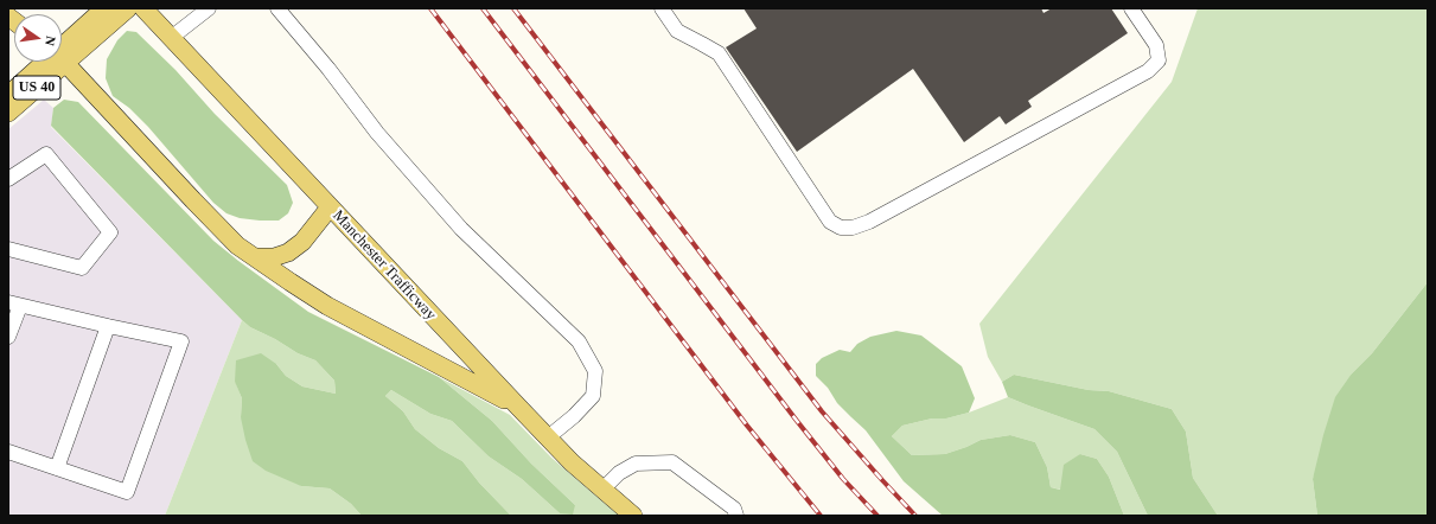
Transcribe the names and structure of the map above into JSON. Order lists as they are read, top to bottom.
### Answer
{
  "streets": {
    "main road": ["US 40", "Manchester Trafficway"]
  },
  "north": "right"
}
